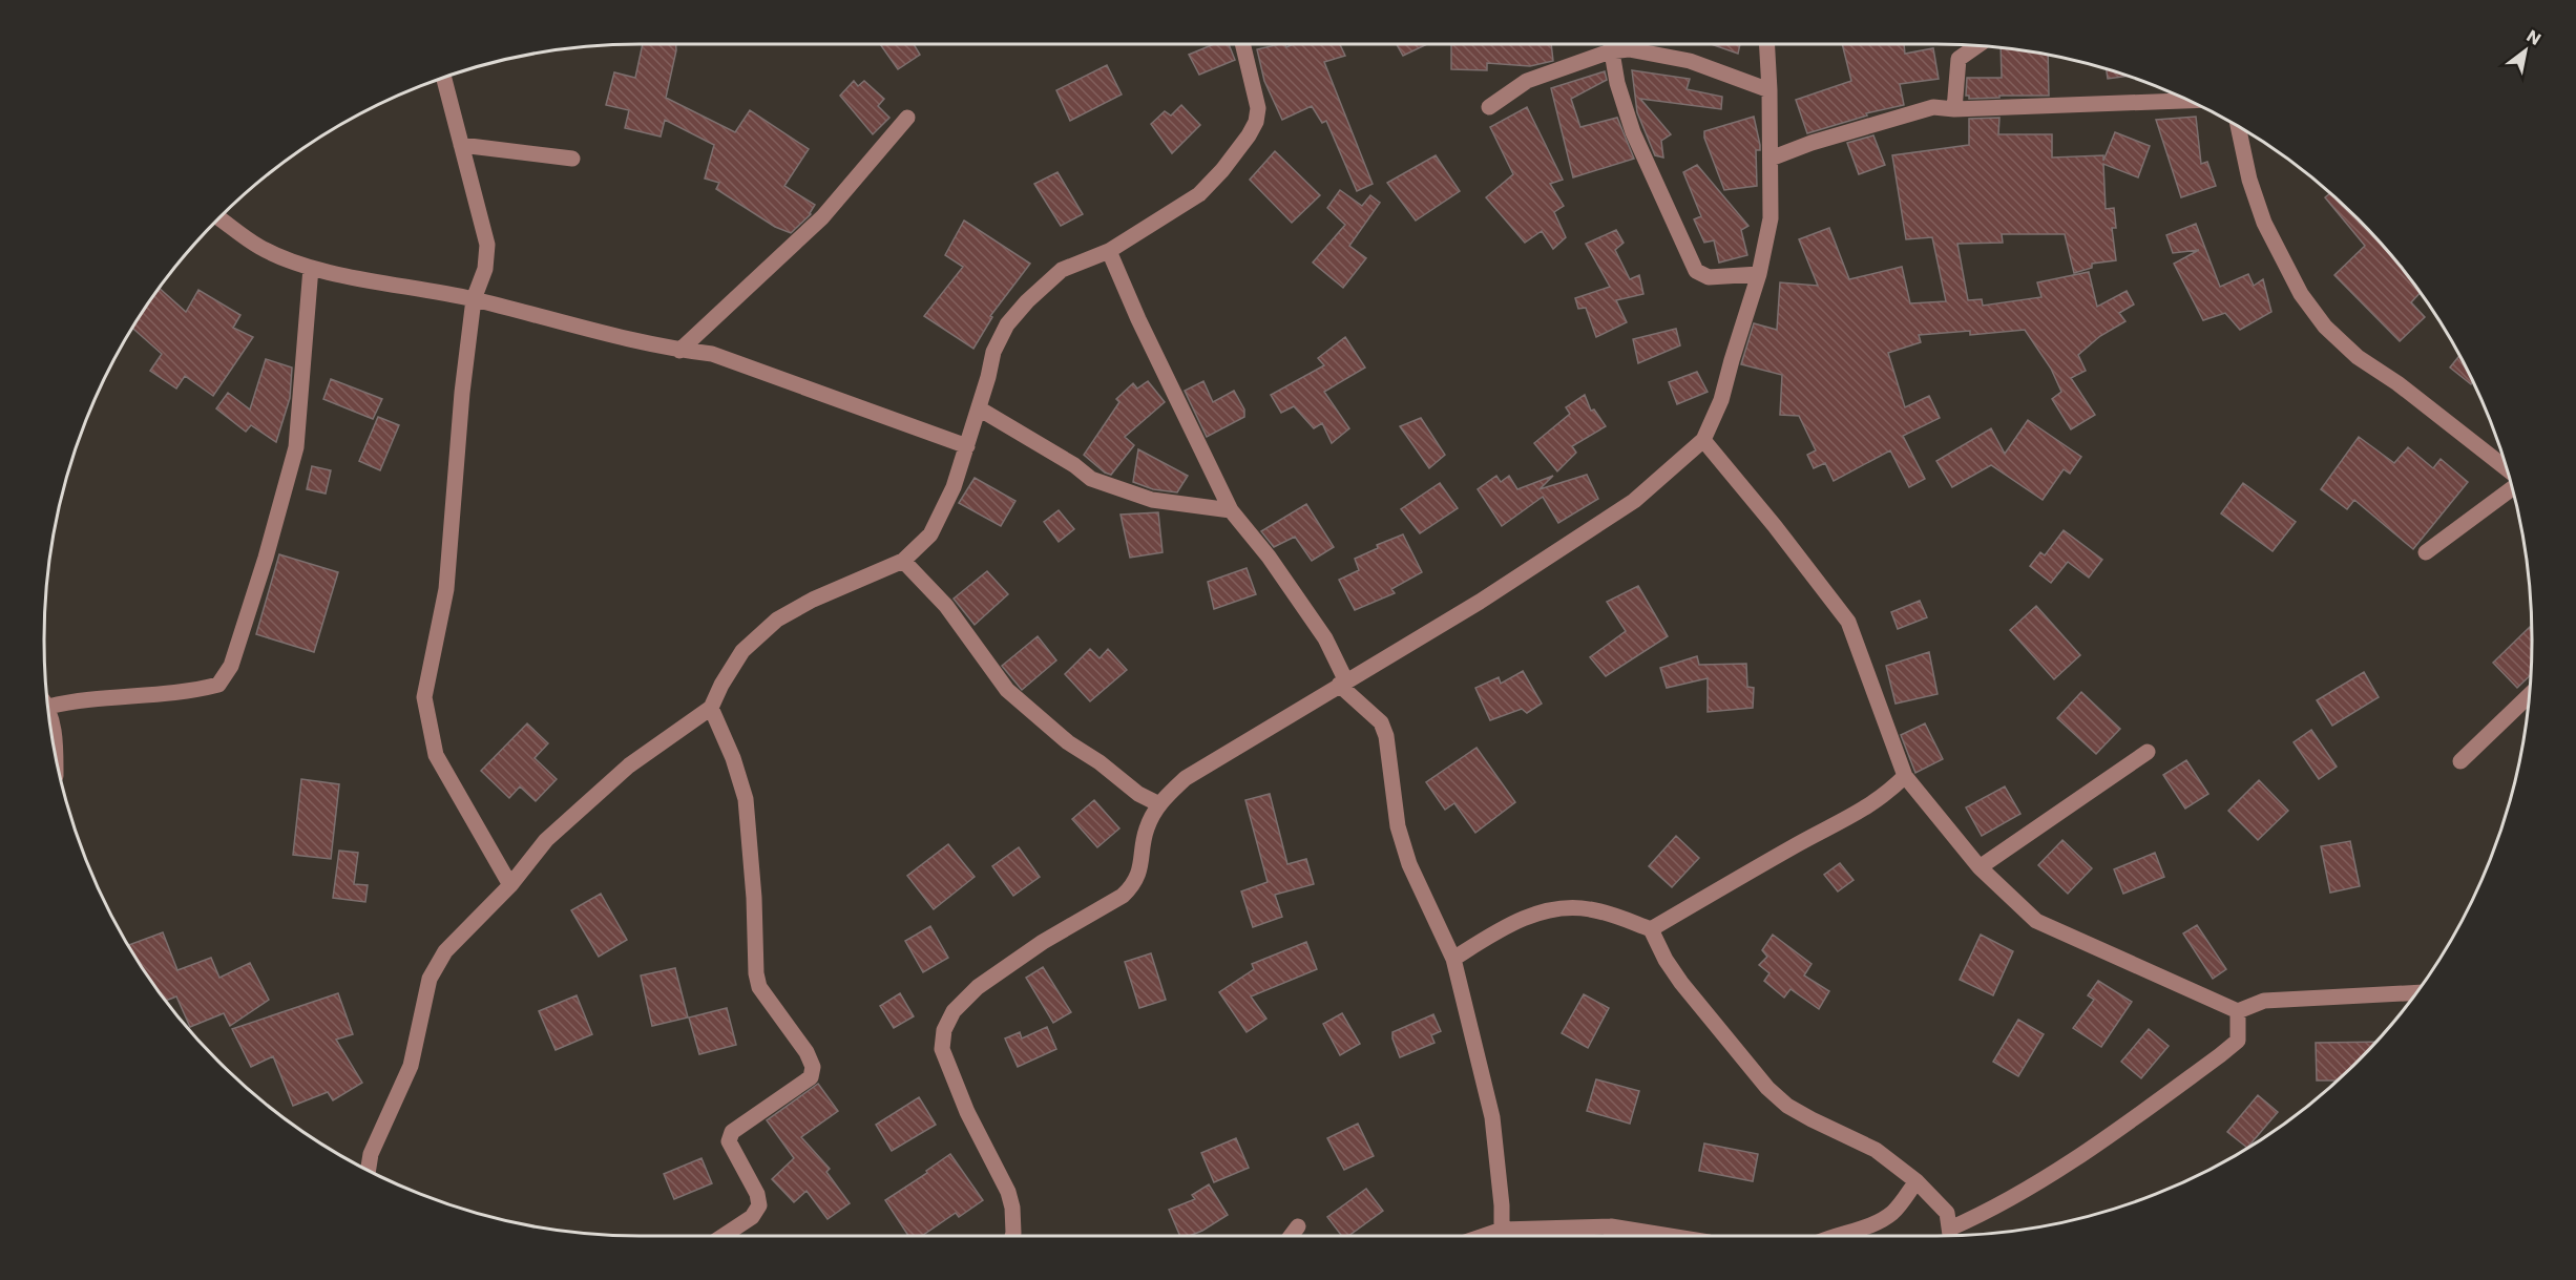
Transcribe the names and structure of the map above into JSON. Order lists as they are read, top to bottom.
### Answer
{
  "north": "top right"
}
